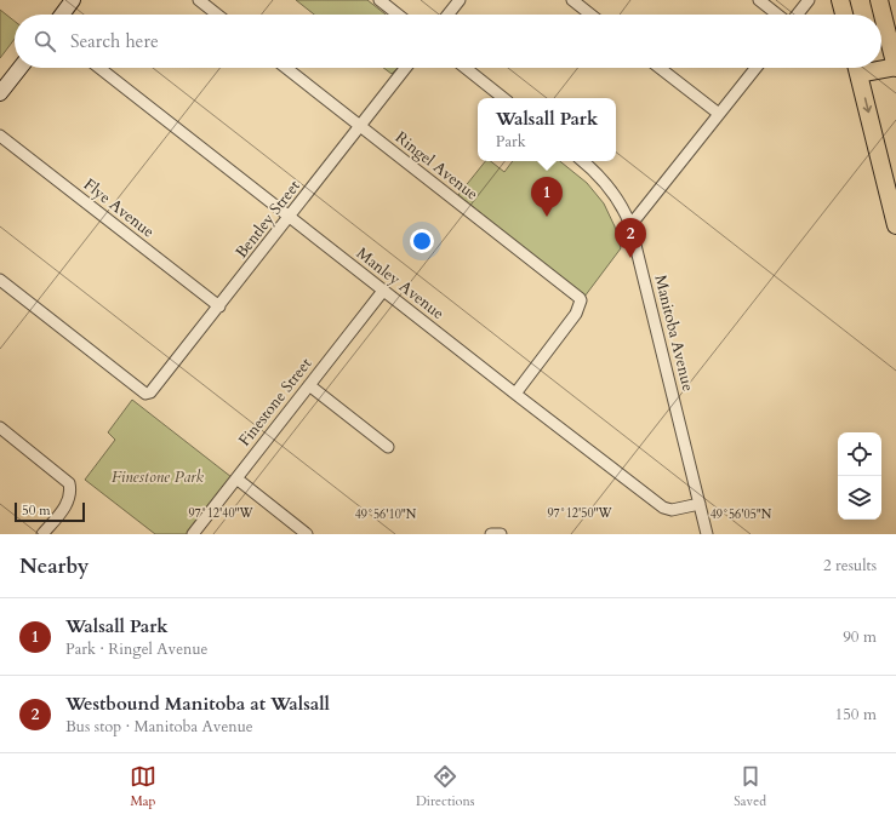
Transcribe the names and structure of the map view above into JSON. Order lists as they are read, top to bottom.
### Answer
{
  "streets": {
    "street": [
      "Ringel Avenue",
      "Flye Avenue",
      "Bentley Street",
      "Manley Avenue",
      "Manitoba Avenue",
      "Finestone Street"
    ]
  },
  "crossings": [
    ["Ringel Avenue", "Bentley Street"],
    ["Ringel Avenue", "Manley Avenue"],
    ["Flye Avenue", "Bentley Street"],
    ["Bentley Street", "Manley Avenue"],
    ["Manley Avenue", "Manitoba Avenue"],
    ["Manley Avenue", "Finestone Street"]
  ],
  "parks": ["Finestone Park"],
  "scale_bar": "50 m",
  "page": {
    "search": "Search here",
    "popup": ["Walsall Park", "Park"],
    "pins": ["1", "2"],
    "scale": "50 m",
    "heading": ["Nearby", "2 results"],
    "list": [
      {
        "mark": "1",
        "name": "Walsall Park",
        "note": "Park · Ringel Avenue",
        "value": "90 m"
      },
      {
        "mark": "2",
        "name": "Westbound Manitoba at Walsall",
        "note": "Bus stop · Manitoba Avenue",
        "value": "150 m"
      }
    ],
    "nav": ["Map", "Directions", "Saved"]
  },
  "coordinates": [
    "97°12'40\"W",
    "97°12'50\"W",
    "49°56'10\"N",
    "49°56'05\"N"
  ]
}
